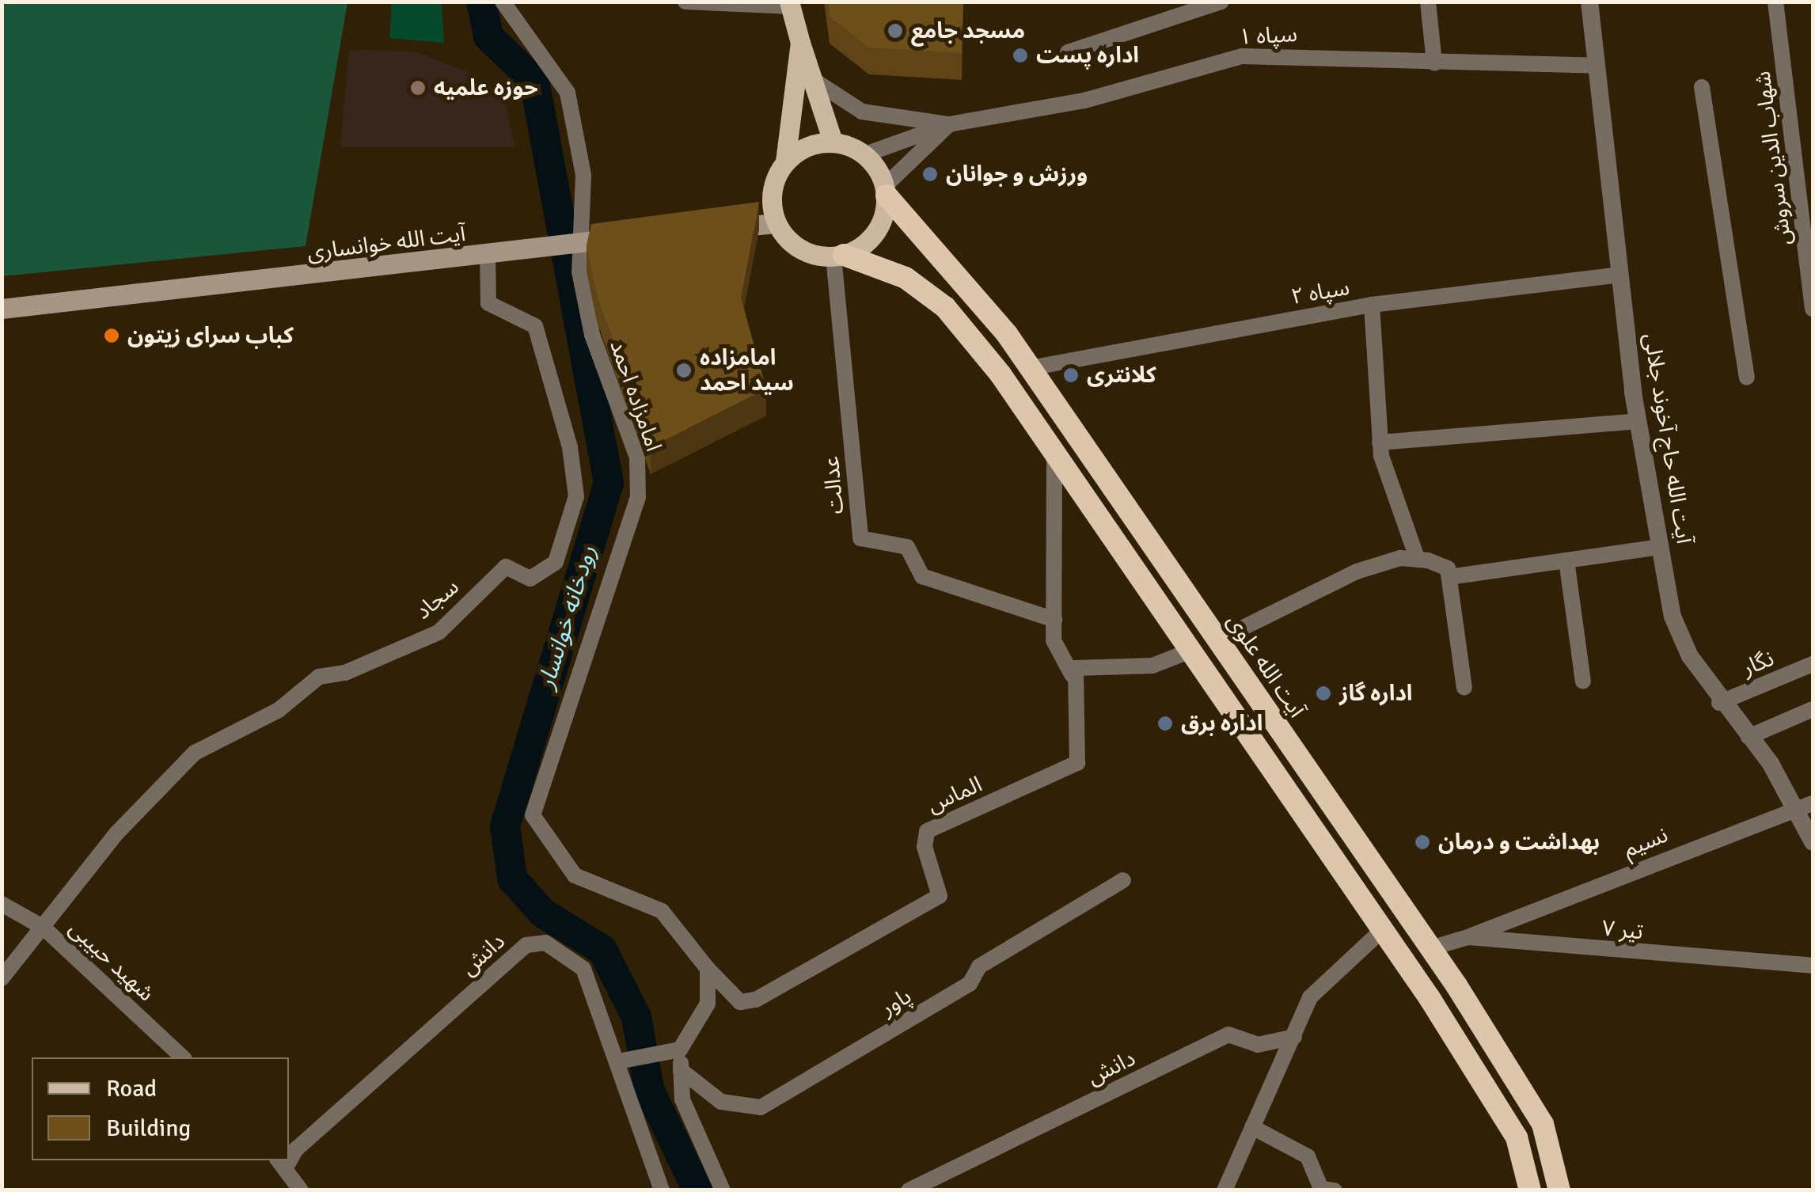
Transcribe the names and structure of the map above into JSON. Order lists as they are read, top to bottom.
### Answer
{
  "streets": {
    "highway": ["آیت الله علوی"],
    "main road": ["آیت الله خوانساری"],
    "street": [
      "سپاه ۱",
      "شهاب الدین سروش",
      "سپاه ۲",
      "امامزاده احمد",
      "آیت الله حاج آخوند جلالی",
      "عدالت",
      "سجاد",
      "نگار",
      "الماس",
      "نسیم",
      "۷ تیر",
      "دانش",
      "شهید حبیبی",
      "پاور"
    ]
  },
  "crossings": [
    ["سپاه ۱", "آیت الله حاج آخوند جلالی"],
    ["آیت الله خوانساری", "امامزاده احمد"],
    ["آیت الله خوانساری", "سجاد"],
    ["سپاه ۲", "آیت الله حاج آخوند جلالی"],
    ["سپاه ۲", "آیت الله علوی"],
    ["امامزاده احمد", "الماس"],
    ["آیت الله حاج آخوند جلالی", "نگار"],
    ["آیت الله حاج آخوند جلالی", "نسیم"],
    ["عدالت", "آیت الله علوی"],
    ["سجاد", "شهید حبیبی"],
    ["آیت الله علوی", "۷ تیر"],
    ["نسیم", "۷ تیر"]
  ],
  "water": ["رودخانه خوانسار"],
  "places": [
    "مسجد جامع",
    "اداره پست",
    "حوزه علمیه",
    "ورزش و جوانان",
    "کباب سرای زیتون",
    "امامزاده سید احمد",
    "کلانتری",
    "اداره گاز",
    "اداره برق",
    "بهداشت و درمان"
  ],
  "legend": ["Road", "Building"]
}
